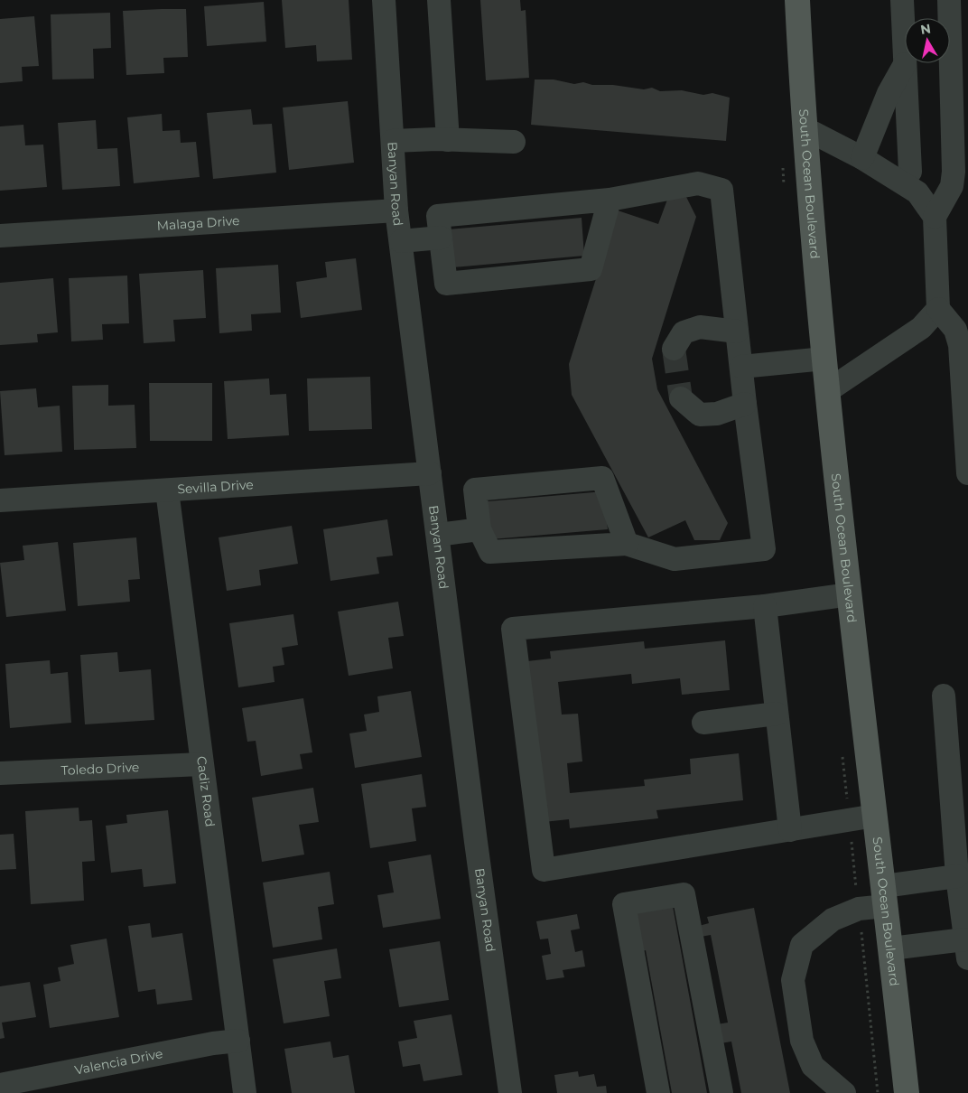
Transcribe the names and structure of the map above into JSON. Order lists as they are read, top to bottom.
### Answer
{
  "streets": {
    "main road": ["South Ocean Boulevard"],
    "street": [
      "Banyan Road",
      "Malaga Drive",
      "Sevilla Drive",
      "Toledo Drive",
      "Cadiz Road",
      "Valencia Drive"
    ]
  },
  "crossings": [
    ["Banyan Road", "Malaga Drive"],
    ["Banyan Road", "Sevilla Drive"],
    ["Sevilla Drive", "Cadiz Road"],
    ["Toledo Drive", "Cadiz Road"],
    ["Cadiz Road", "Valencia Drive"]
  ],
  "north": "top"
}
